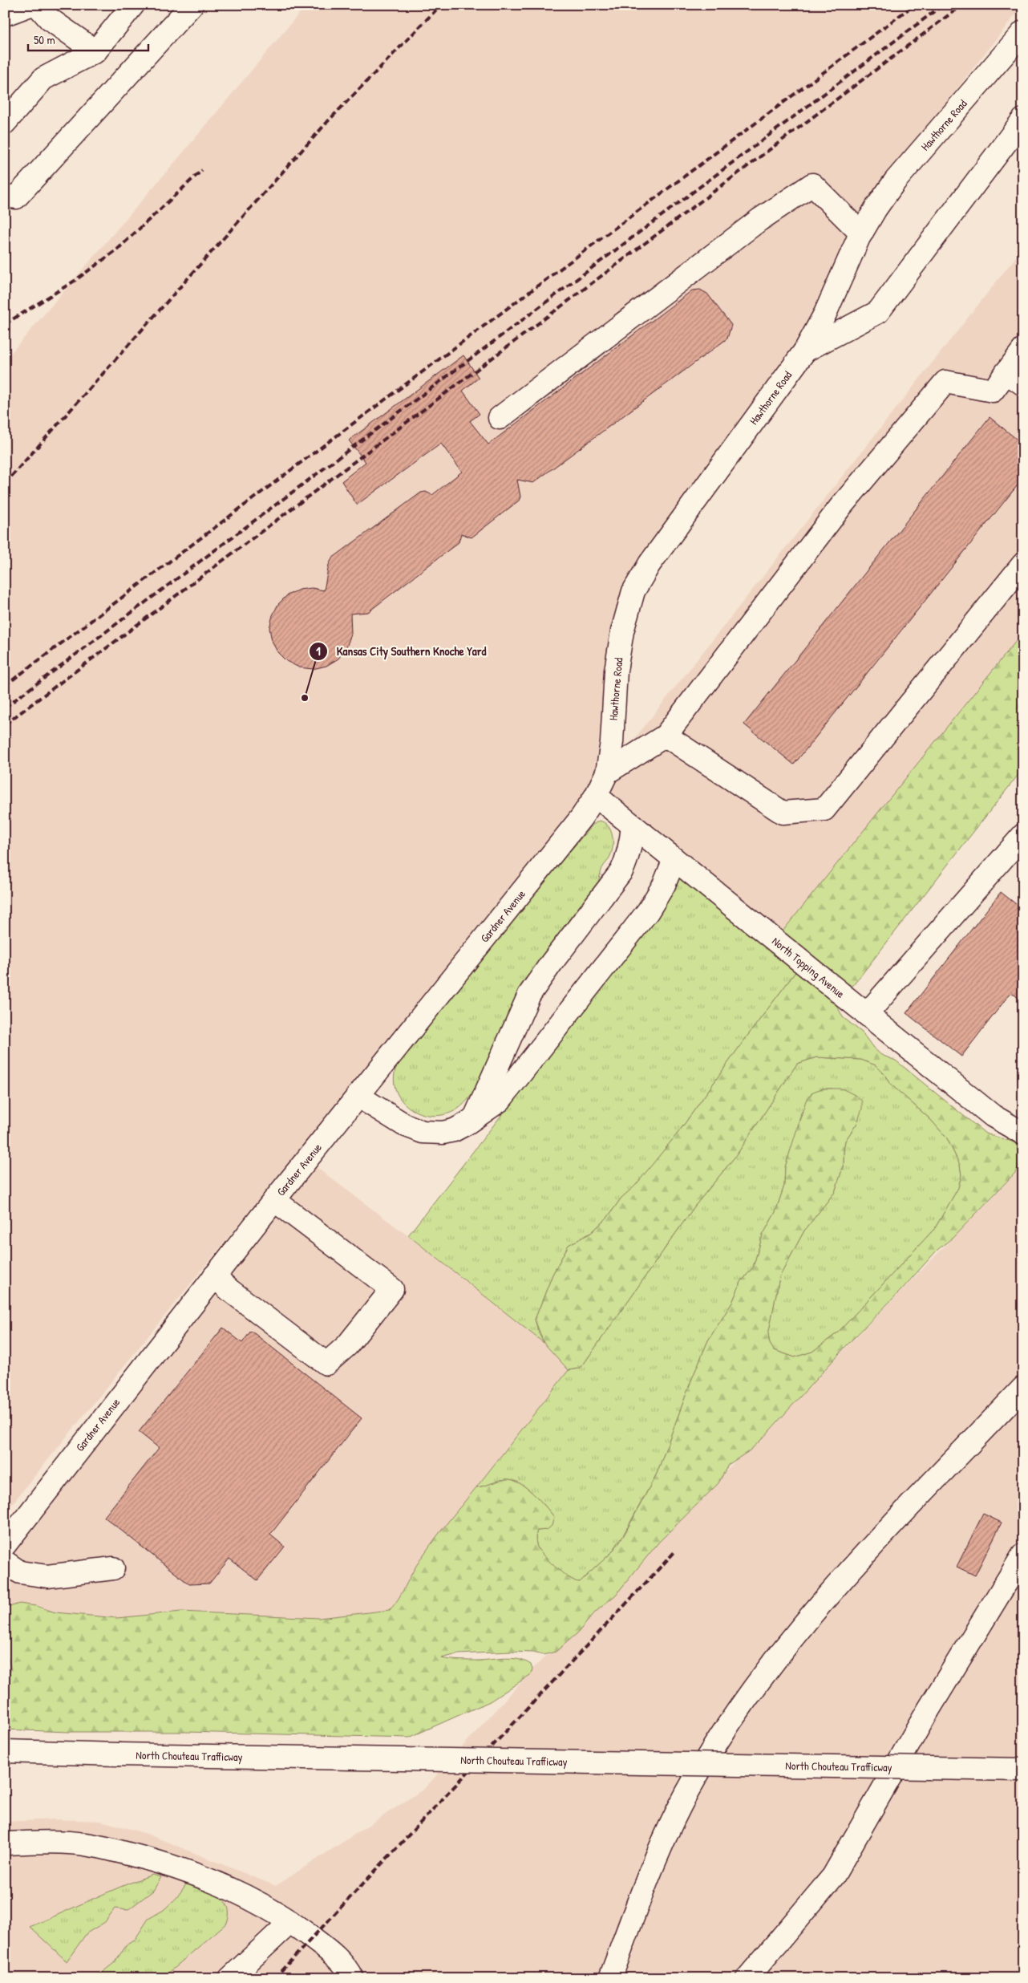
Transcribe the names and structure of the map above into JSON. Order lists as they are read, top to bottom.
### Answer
{
  "streets": {
    "street": [
      "Hawthorne Road",
      "Gardner Avenue",
      "North Topping Avenue",
      "North Chouteau Trafficway"
    ]
  },
  "crossings": [
    ["Hawthorne Road", "Gardner Avenue"],
    ["Hawthorne Road", "North Topping Avenue"],
    ["Gardner Avenue", "North Topping Avenue"]
  ],
  "places": ["Kansas City Southern Knoche Yard"],
  "scale_bar": "50 m"
}
